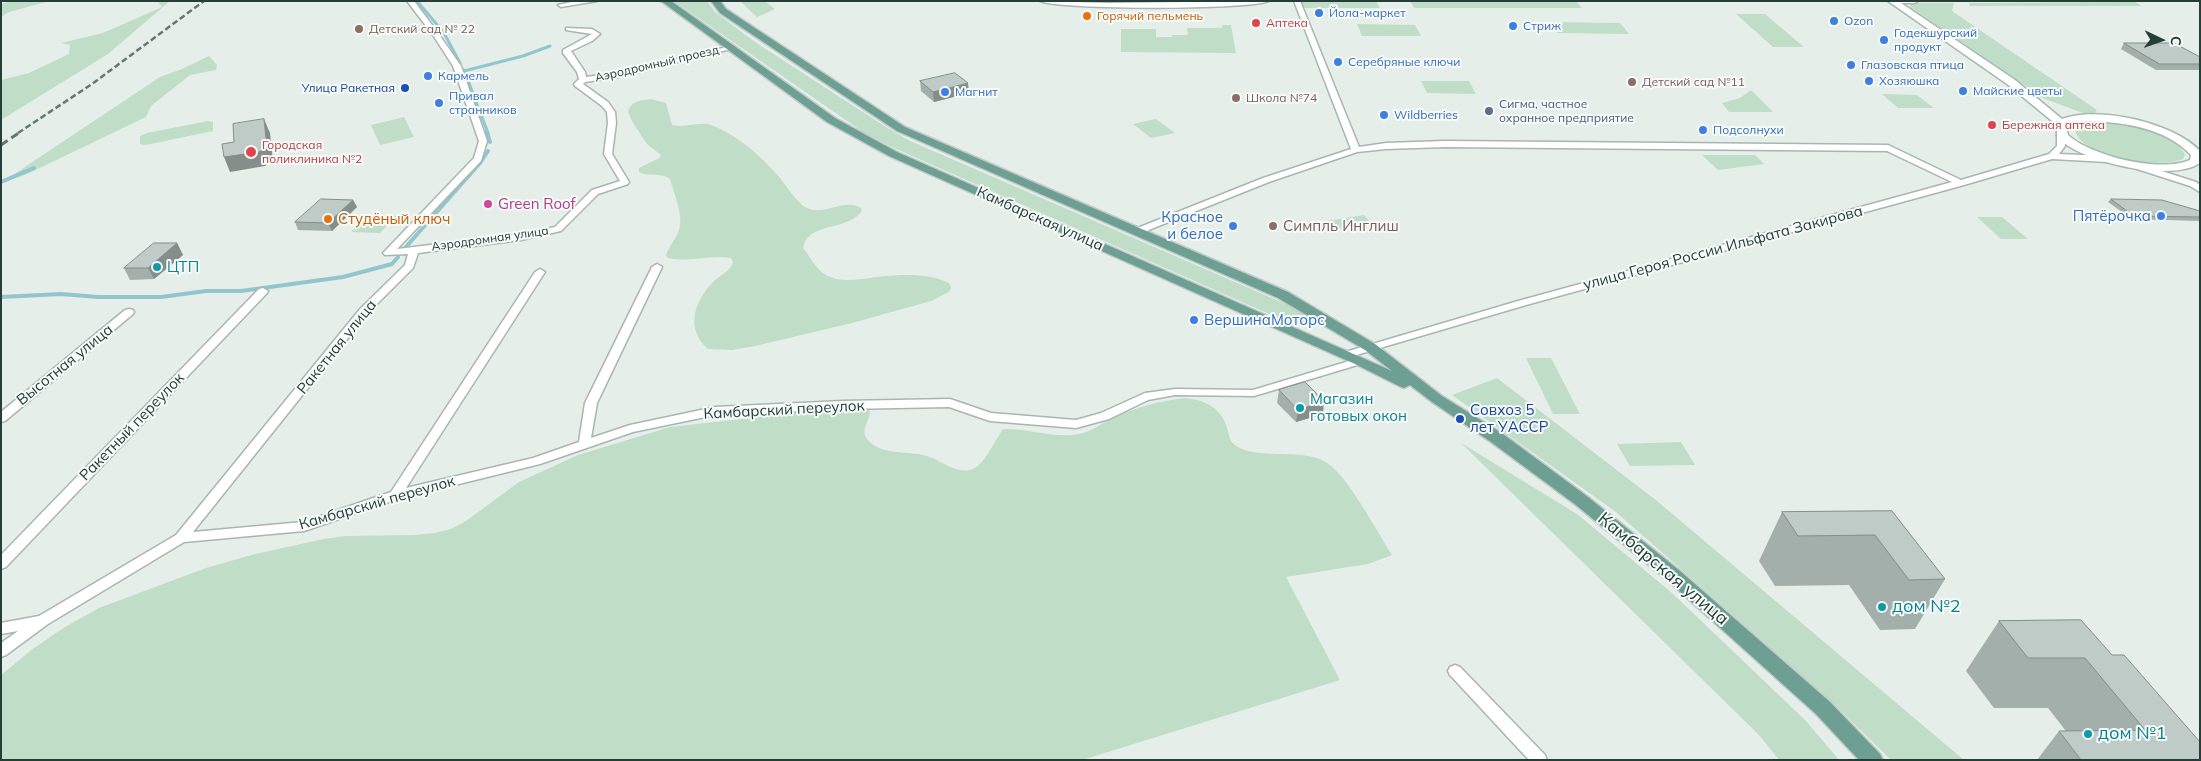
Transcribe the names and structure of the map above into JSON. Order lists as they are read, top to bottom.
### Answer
{
  "streets": {
    "main road": ["Камбарская улица"],
    "street": [
      "Аэродромный проезд",
      "Аэродромная улица",
      "улица Героя России Ильфата Закирова",
      "Ракетная улица",
      "Высотная улица",
      "Камбарский переулок",
      "Ракетный переулок"
    ]
  },
  "crossings": [
    ["Аэродромный проезд", "Камбарская улица"],
    ["Аэродромный проезд", "Аэродромная улица"],
    ["Камбарская улица", "улица Героя России Ильфата Закирова"],
    ["Камбарская улица", "Камбарский переулок"],
    ["Аэродромная улица", "Ракетная улица"],
    ["Ракетная улица", "Камбарский переулок"]
  ],
  "places": [
    "Йола-маркет",
    "Горячий пельмень",
    "Ozon",
    "Аптека",
    "Стриж",
    "Детский сад № 22",
    "Годекшурский продукт",
    "Серебряные ключи",
    "Глазовская птица",
    "Кармель",
    "Хозяюшка",
    "Детский сад №11",
    "Улица Ракетная",
    "Майские цветы",
    "Магнит",
    "Школа №74",
    "Привал странников",
    "Сигма, частное охранное предприятие",
    "Wildberries",
    "Бережная аптека",
    "Подсолнухи",
    "Городская поликлиника №2",
    "Green Roof",
    "Пятёрочка",
    "Студёный ключ",
    "Красное и белое",
    "Симпль Инглиш",
    "ЦТП",
    "ВершинаМоторс",
    "Магазин готовых окон",
    "Совхоз 5 лет УАССР",
    "дом №2",
    "дом №1"
  ],
  "north": "right"
}
